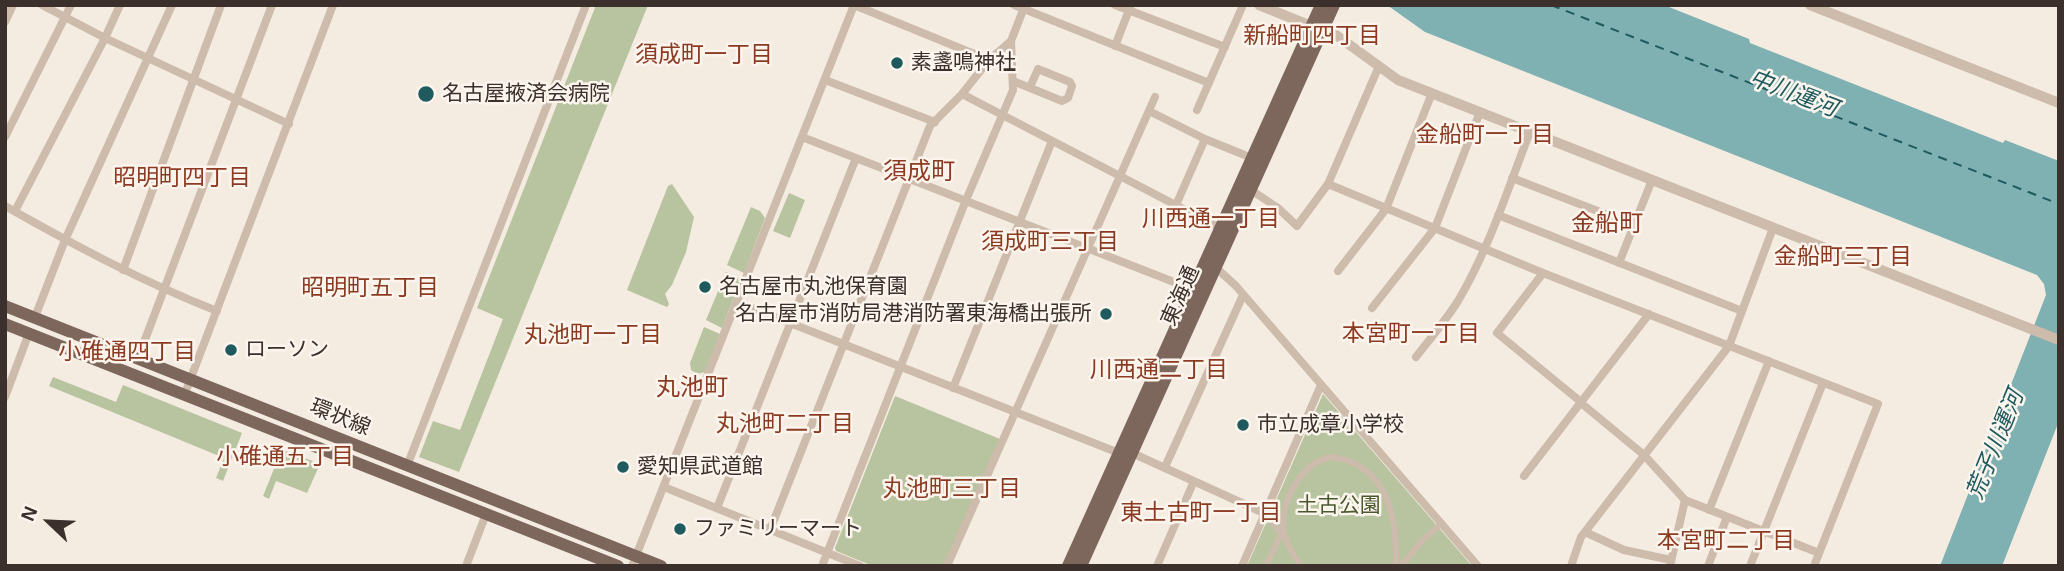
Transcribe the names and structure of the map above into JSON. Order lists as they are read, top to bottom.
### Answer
{
  "streets": {
    "main road": ["東海通", "環状線"]
  },
  "districts": [
    "新船町四丁目",
    "須成町一丁目",
    "金船町一丁目",
    "須成町",
    "昭明町四丁目",
    "川西通一丁目",
    "金船町",
    "須成町三丁目",
    "金船町三丁目",
    "昭明町五丁目",
    "本宮町一丁目",
    "丸池町一丁目",
    "小碓通四丁目",
    "川西通二丁目",
    "丸池町",
    "丸池町二丁目",
    "小碓通五丁目",
    "丸池町三丁目",
    "東土古町一丁目",
    "本宮町二丁目"
  ],
  "water": ["中川運河", "荒子川運河"],
  "parks": ["土古公園"],
  "places": [
    "素盞鳴神社",
    "名古屋掖済会病院",
    "名古屋市丸池保育園",
    "名古屋市消防局港消防署東海橋出張所",
    "ローソン",
    "市立成章小学校",
    "愛知県武道館",
    "ファミリーマート"
  ],
  "north": "top left"
}
